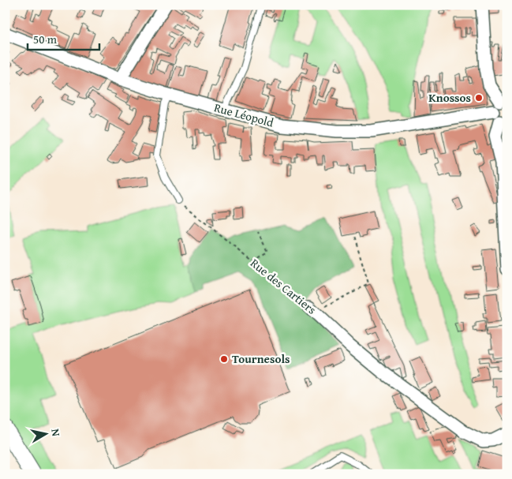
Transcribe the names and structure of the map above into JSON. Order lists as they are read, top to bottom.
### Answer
{
  "streets": {
    "street": ["Rue Léopold", "Rue des Cartiers"]
  },
  "places": ["Knossos", "Tournesols"],
  "scale_bar": "50 m",
  "north": "right"
}
